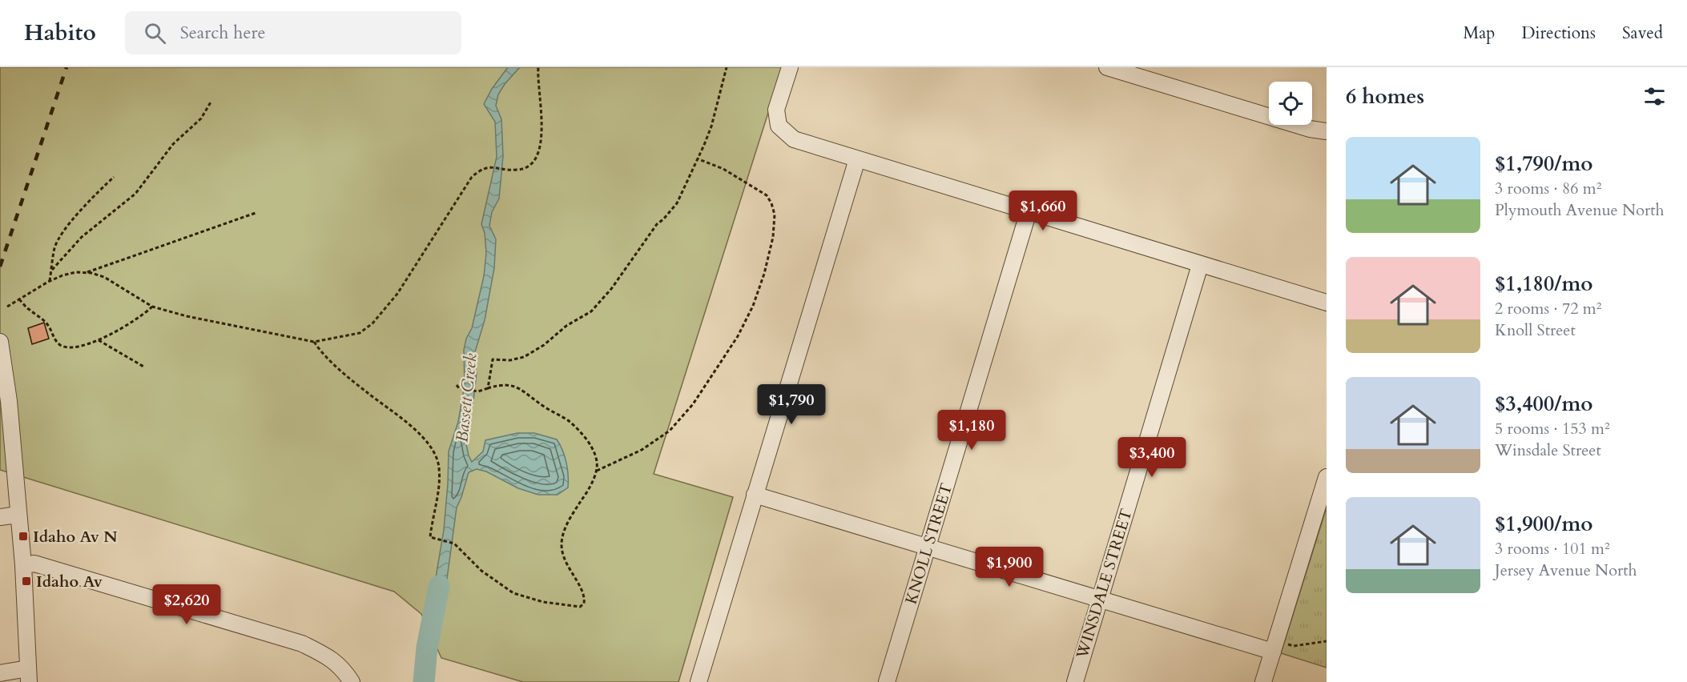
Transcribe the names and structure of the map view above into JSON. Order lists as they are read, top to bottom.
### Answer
{
  "streets": {
    "street": ["KNOLL STREET", "WINSDALE STREET"]
  },
  "water": ["Bassett Creek"],
  "places": {
    "transit": ["Idaho Av N", "Idaho Av"]
  },
  "page": {
    "header": "Habito",
    "search": "Search here",
    "nav": ["Map", "Directions", "Saved"],
    "heading": "6 homes",
    "list": [
      {
        "name": "$1,790/mo",
        "note": "3 rooms · 86 m² · Plymouth Avenue North"
      },
      {
        "name": "$1,180/mo",
        "note": "2 rooms · 72 m² · Knoll Street"
      },
      {
        "name": "$3,400/mo",
        "note": "5 rooms · 153 m² · Winsdale Street"
      },
      {
        "name": "$1,900/mo",
        "note": "3 rooms · 101 m² · Jersey Avenue North"
      }
    ],
    "price": [
      "$1,660",
      "$1,790",
      "$1,180",
      "$3,400",
      "$1,900",
      "$2,620"
    ]
  }
}
